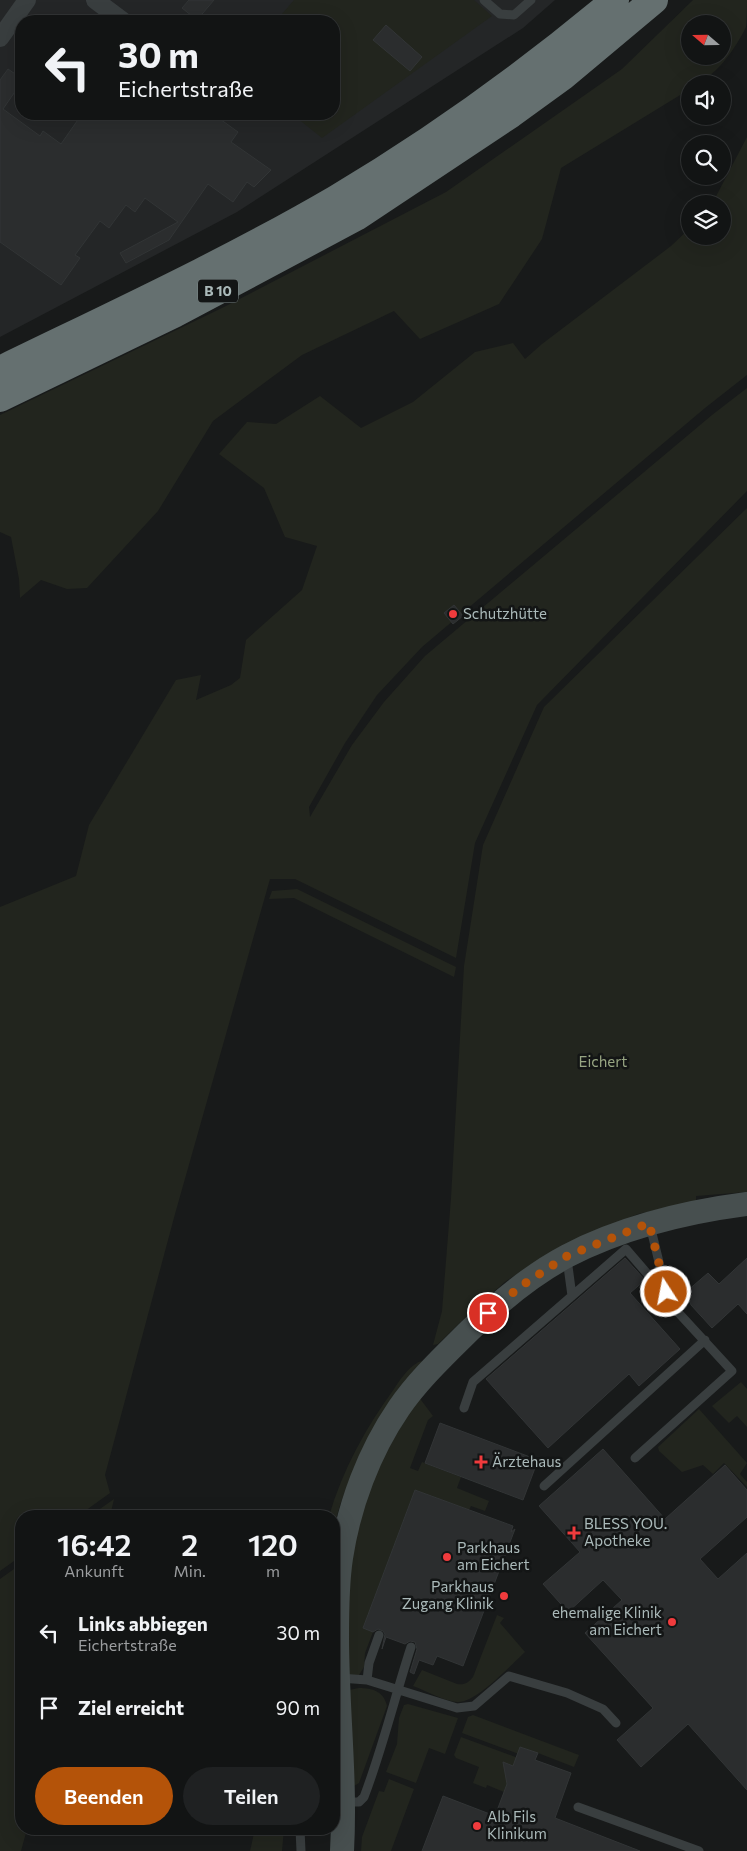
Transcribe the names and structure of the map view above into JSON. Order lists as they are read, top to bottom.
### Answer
{
  "streets": {
    "highway": ["B 10"]
  },
  "parks": ["Eichert"],
  "places": {
    "other": [
      "Schutzhütte",
      "Parkhaus am Eichert",
      "Parkhaus Zugang Klinik",
      "ehemalige Klinik am Eichert",
      "Alb Fils Klinikum"
    ],
    "health": ["Ärztehaus", "BLESS YOU. Apotheke"]
  },
  "north": "left",
  "page": {
    "turn": ["30 m", "Eichertstraße"],
    "eta": [
      "16:42",
      "Ankunft",
      "2",
      "Min.",
      "120",
      "m"
    ],
    "list": [
      {
        "name": "Links abbiegen",
        "note": "Eichertstraße",
        "value": "30 m"
      },
      {
        "name": "Ziel erreicht",
        "value": "90 m"
      }
    ],
    "buttons": ["Beenden", "Teilen"]
  }
}
